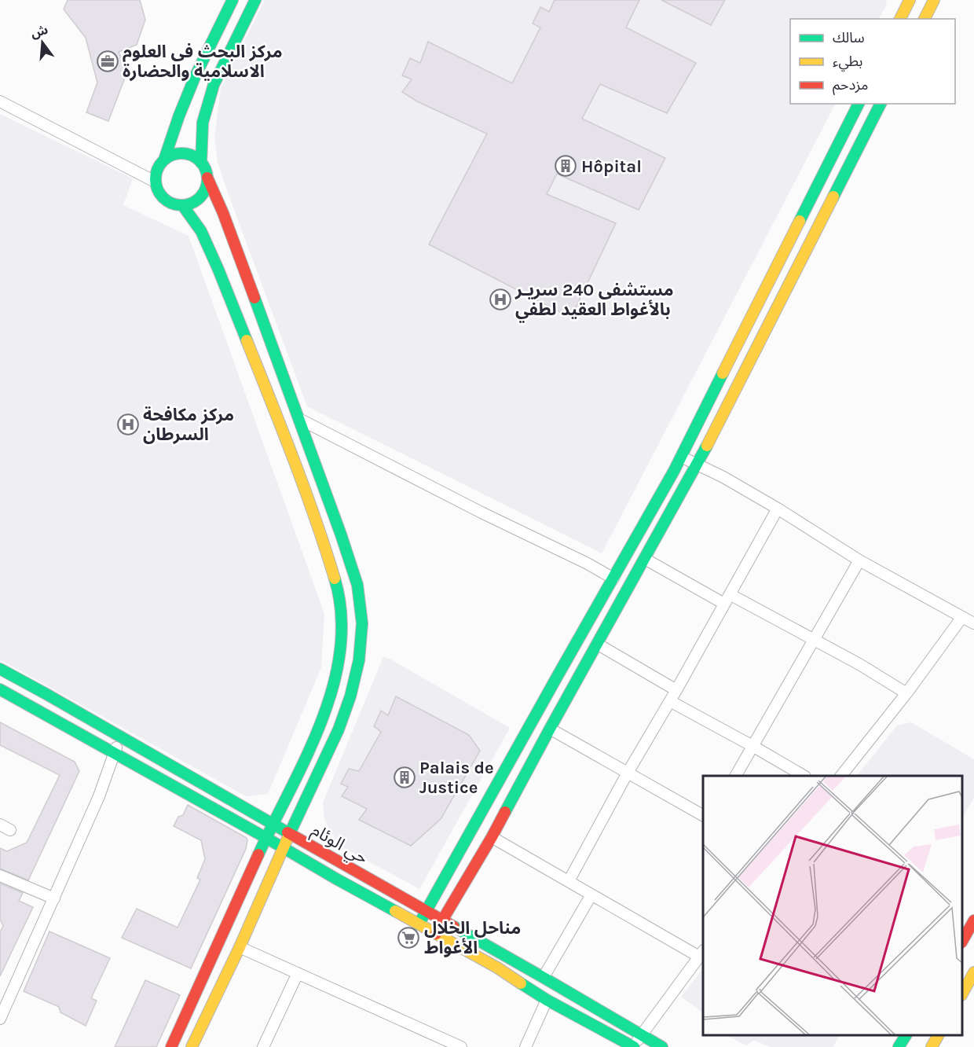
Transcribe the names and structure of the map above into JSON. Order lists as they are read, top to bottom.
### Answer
{
  "streets": {
    "street": ["حي الوئام"]
  },
  "places": {
    "office": ["مركز البحث في العلوم الاسلامية والحضارة"],
    "building": ["Hôpital", "Palais de Justice"],
    "hospital": ["مستشفى 240 سريـر بالأغواط العقيد لطفي", "مركز مكافحة السرطان"],
    "supermarket": ["مناحل الخلال الأغواط"]
  },
  "legend": ["سالك", "بطيء", "مزدحم"],
  "north": "top"
}
